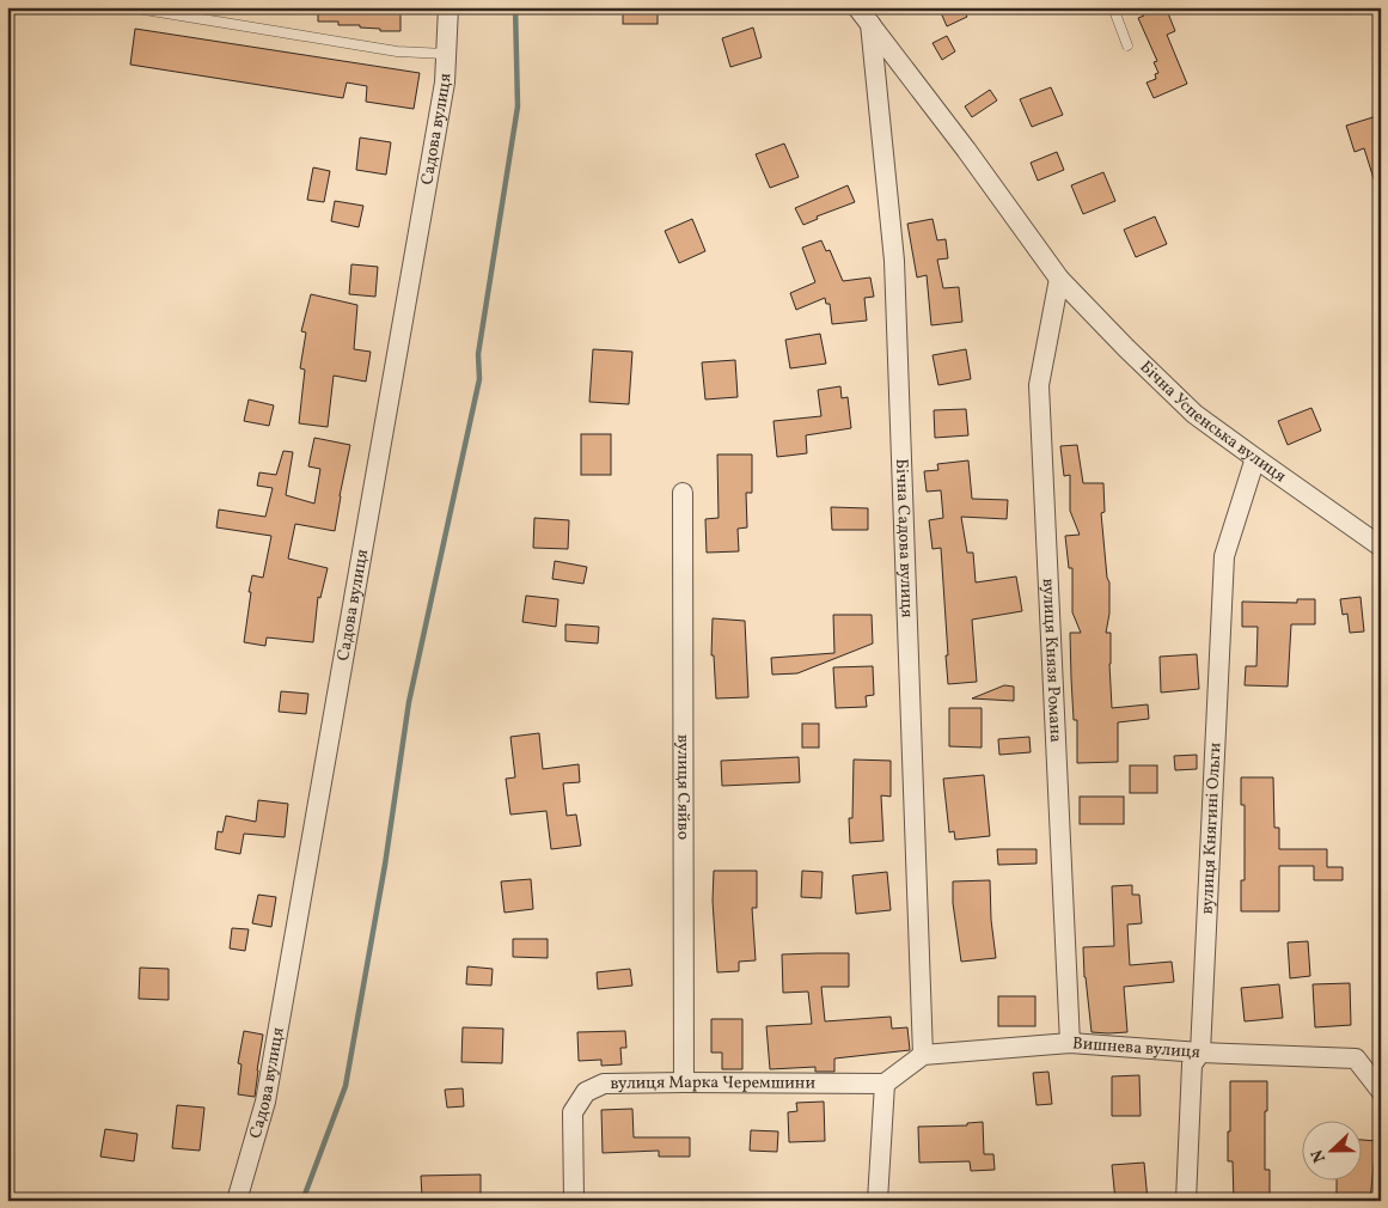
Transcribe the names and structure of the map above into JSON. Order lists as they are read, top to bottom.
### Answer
{
  "streets": {
    "street": [
      "Садова вулиця",
      "Бічна Успенська вулиця",
      "Бічна Садова вулиця",
      "вулиця Князя Романа",
      "вулиця Сяйво",
      "вулиця Княгині Ольги",
      "Вишнева вулиця",
      "вулиця Марка Черемшини"
    ]
  },
  "crossings": [
    ["Бічна Успенська вулиця", "Бічна Садова вулиця"],
    ["Бічна Успенська вулиця", "вулиця Князя Романа"],
    ["Бічна Успенська вулиця", "вулиця Княгині Ольги"],
    ["Бічна Садова вулиця", "вулиця Князя Романа"],
    ["Бічна Садова вулиця", "Вишнева вулиця"],
    ["вулиця Князя Романа", "Вишнева вулиця"],
    ["вулиця Сяйво", "вулиця Марка Черемшини"],
    ["вулиця Княгині Ольги", "Вишнева вулиця"]
  ],
  "north": "left"
}
